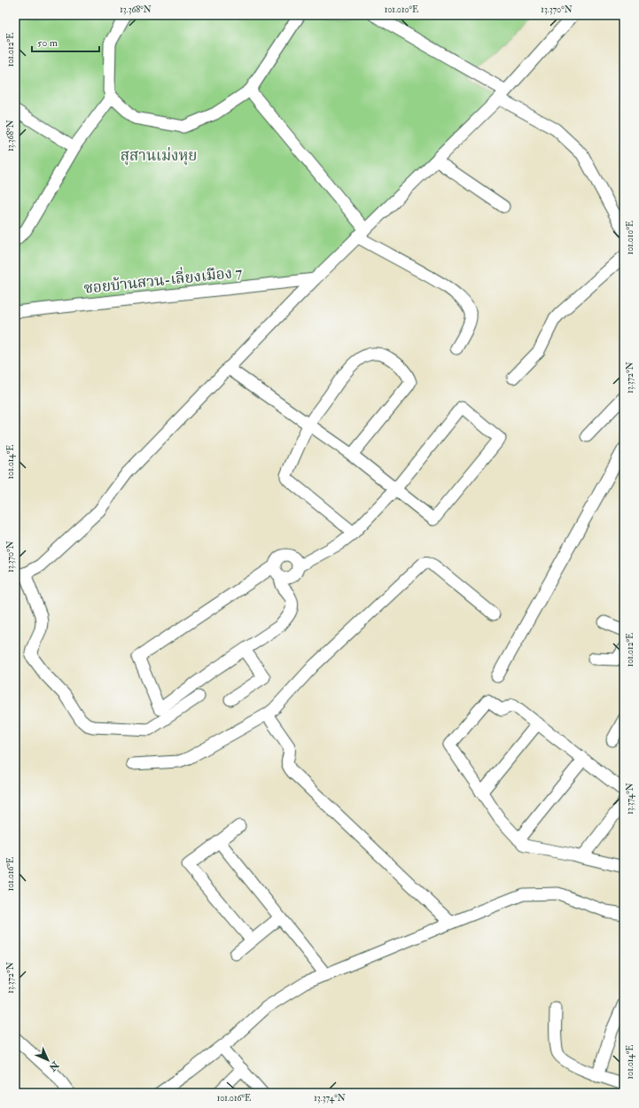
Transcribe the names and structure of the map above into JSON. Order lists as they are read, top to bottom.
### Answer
{
  "streets": {
    "street": ["ซอยบ้านสวน-เลี่ยงเมือง 7"]
  },
  "parks": ["สุสานเม่งหุย"],
  "scale_bar": "50 m",
  "north": "bottom right",
  "coordinates": [
    "13.368°N",
    "101.010°E",
    "13.370°N",
    "101.012°E",
    "13.372°N",
    "101.014°E",
    "13.374°N",
    "101.016°E"
  ]
}
